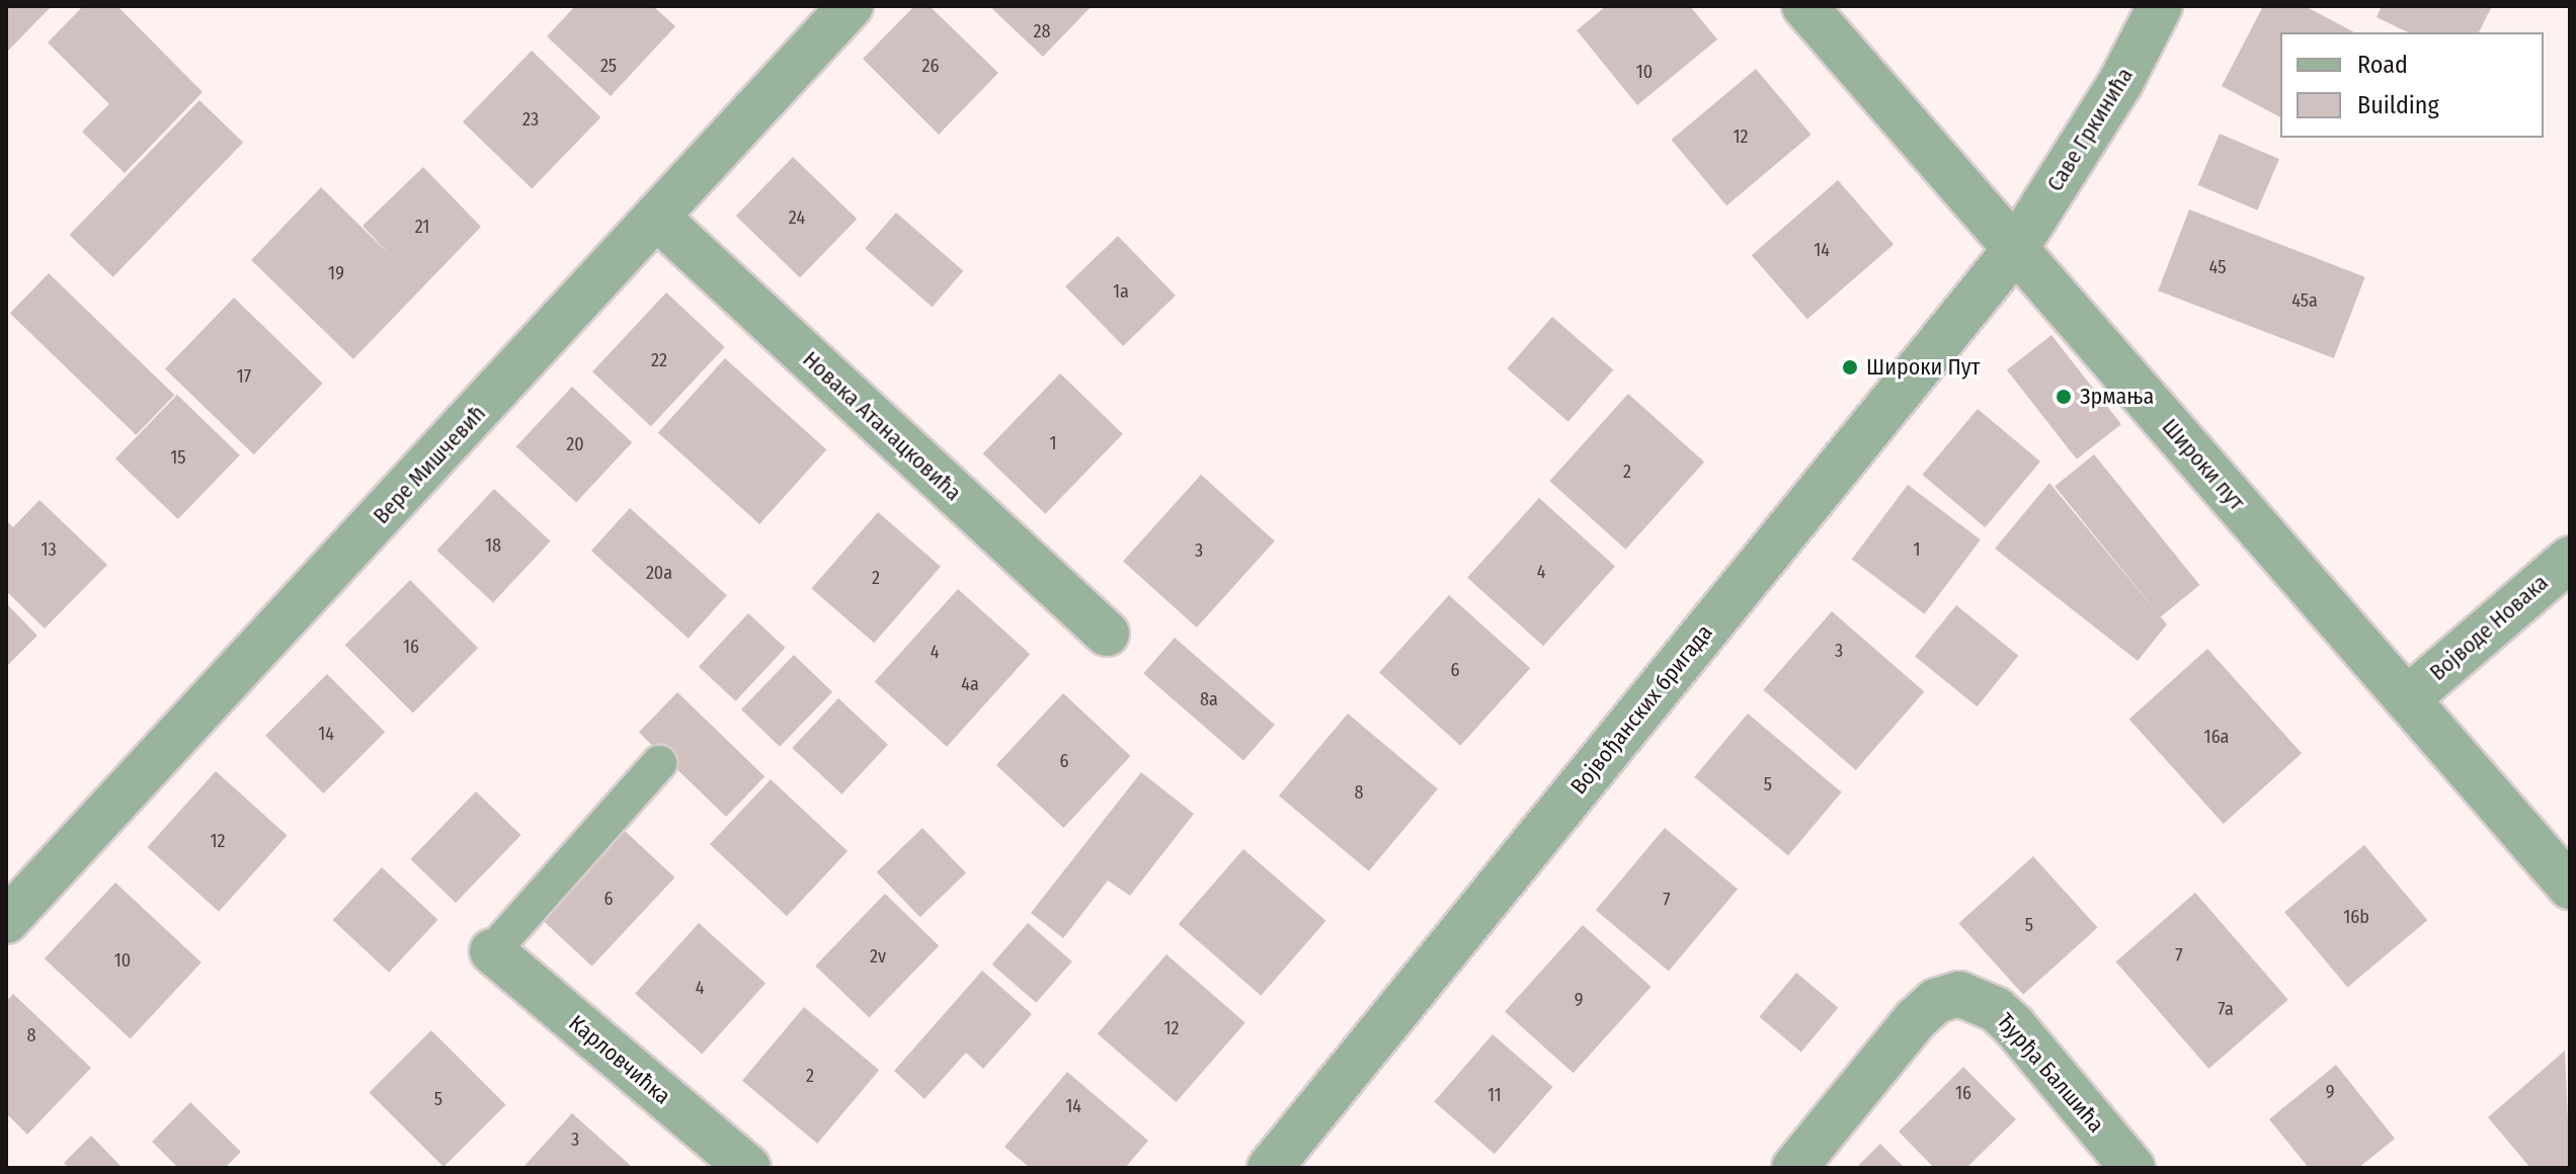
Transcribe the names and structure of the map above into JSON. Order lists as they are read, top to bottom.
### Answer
{
  "streets": {
    "street": [
      "Саве Гркинића",
      "Новака Атанацковића",
      "Вере Мишчевић",
      "Широки пут",
      "Војводе Новака",
      "Војвођанских бригада",
      "Карловчићка",
      "Ђурђа Балшића"
    ]
  },
  "crossings": [
    ["Саве Гркинића", "Широки пут"],
    ["Саве Гркинића", "Војвођанских бригада"],
    ["Новака Атанацковића", "Вере Мишчевић"],
    ["Широки пут", "Војводе Новака"],
    ["Широки пут", "Војвођанских бригада"]
  ],
  "places": ["Широки Пут", "Зрмања"],
  "house_numbers": [
    "28",
    "25",
    "26",
    "10",
    "23",
    "12",
    "24",
    "21",
    "14",
    "45",
    "19",
    "1a",
    "45a",
    "22",
    "17",
    "1",
    "20",
    "15",
    "2",
    "18",
    "13",
    "1",
    "3",
    "4",
    "20a",
    "2",
    "16",
    "3",
    "4",
    "6",
    "4a",
    "8a",
    "14",
    "16a",
    "6",
    "5",
    "8",
    "12",
    "6",
    "7",
    "16b",
    "5",
    "7",
    "2v",
    "10",
    "4",
    "9",
    "7a",
    "12",
    "8",
    "2",
    "9",
    "16",
    "11",
    "5",
    "14",
    "3"
  ],
  "legend": ["Road", "Building"]
}
